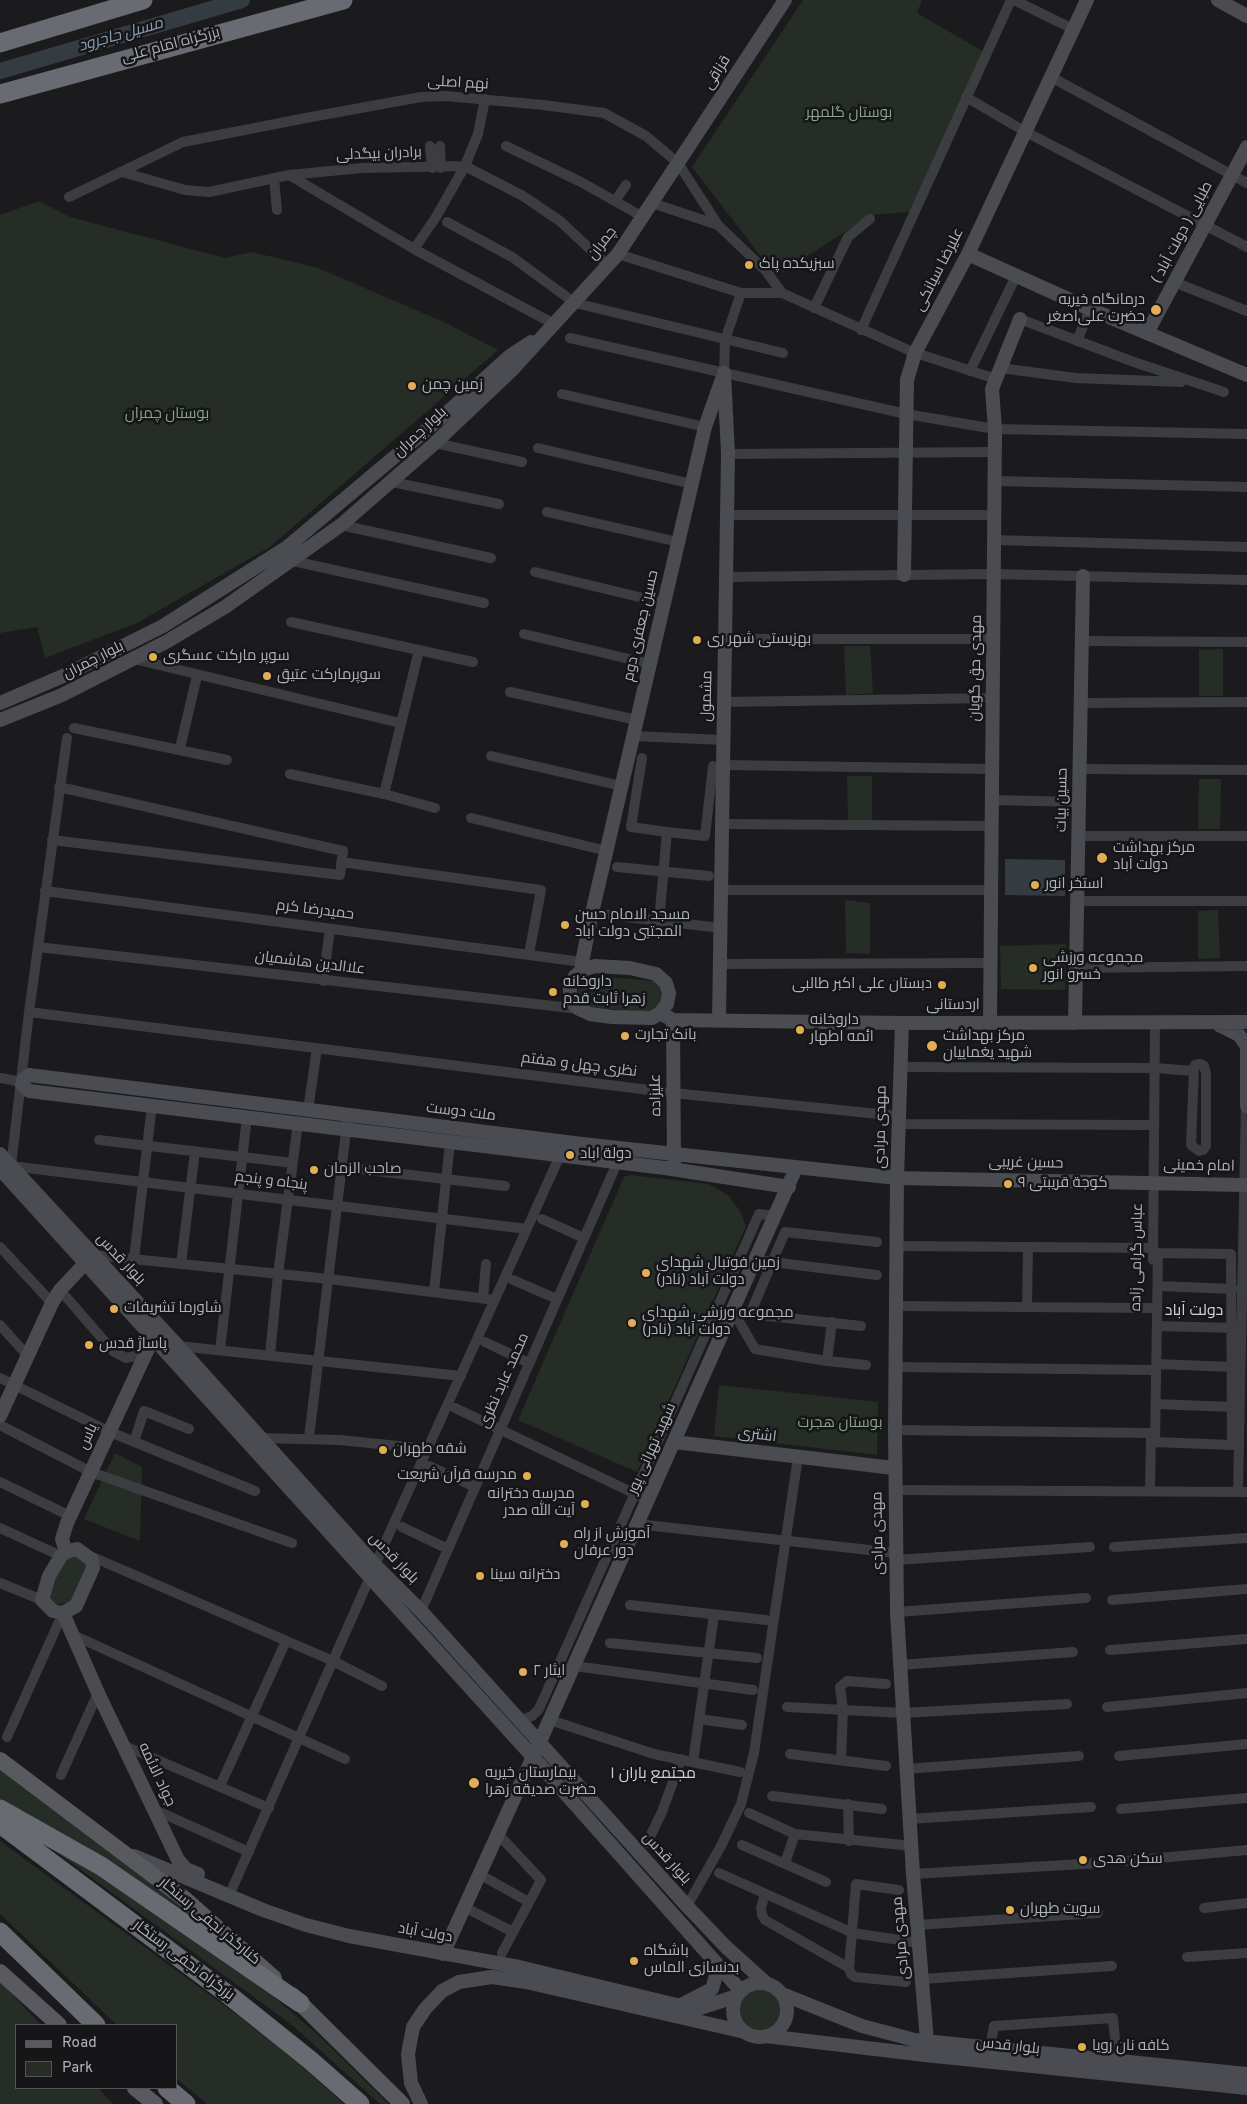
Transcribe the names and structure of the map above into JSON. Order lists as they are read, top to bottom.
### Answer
{
  "streets": {
    "highway": ["بزرگراه امام علی", "بزرگراه نجفی رستگار"],
    "main road": ["کنارگذر نجفی رستگار"],
    "street": [
      "قزاقی",
      "نهم اصلی",
      "برادران بیگدلی",
      "طبایی ( دولت آباد )",
      "چمران",
      "علیرضا سیانکی",
      "بلوار چمران",
      "حسین جعفری دوم",
      "مهدی حق گویان",
      "مشمول",
      "حسین بیات",
      "حمیدرضا کرم",
      "علاالدین هاشمیان",
      "اردستانی",
      "نظری چهل و هفتم",
      "علیزاده",
      "ملت دوست",
      "مهدی مرادی",
      "حسین غریبی",
      "امام خمینی",
      "پنجاه و پنجم",
      "عباس گرامی زاده",
      "بلوار قدس",
      "محمد عابد نظری",
      "اشتری",
      "یاس",
      "شهید تهرانی پور",
      "جواد الائمه",
      "دولت آباد"
    ]
  },
  "crossings": [
    ["قزاقی", "نهم اصلی"],
    ["قزاقی", "چمران"],
    ["نهم اصلی", "برادران بیگدلی"],
    ["نهم اصلی", "چمران"],
    ["چمران", "بلوار چمران"],
    ["حسین جعفری دوم", "مشمول"],
    ["حسین جعفری دوم", "حمیدرضا کرم"],
    ["حسین جعفری دوم", "علاالدین هاشمیان"],
    ["مهدی حق گویان", "اردستانی"],
    ["مشمول", "اردستانی"],
    ["حسین بیات", "اردستانی"],
    ["اردستانی", "علیزاده"],
    ["اردستانی", "مهدی مرادی"],
    ["اردستانی", "عباس گرامی زاده"],
    ["نظری چهل و هفتم", "علیزاده"],
    ["نظری چهل و هفتم", "مهدی مرادی"],
    ["نظری چهل و هفتم", "عباس گرامی زاده"],
    ["علیزاده", "ملت دوست"],
    ["ملت دوست", "مهدی مرادی"],
    ["ملت دوست", "حسین غریبی"],
    ["ملت دوست", "محمد عابد نظری"],
    ["ملت دوست", "شهید تهرانی پور"],
    ["مهدی مرادی", "حسین غریبی"],
    ["مهدی مرادی", "بلوار قدس"],
    ["مهدی مرادی", "اشتری"],
    ["حسین غریبی", "امام خمینی"],
    ["حسین غریبی", "عباس گرامی زاده"],
    ["امام خمینی", "عباس گرامی زاده"],
    ["پنجاه و پنجم", "بلوار قدس"],
    ["بلوار قدس", "محمد عابد نظری"],
    ["بلوار قدس", "یاس"],
    ["بلوار قدس", "شهید تهرانی پور"],
    ["بلوار قدس", "دولت آباد"],
    ["اشتری", "شهید تهرانی پور"],
    ["شهید تهرانی پور", "دولت آباد"],
    ["جواد الائمه", "دولت آباد"],
    ["کنارگذر نجفی رستگار", "دولت آباد"]
  ],
  "districts": ["دولت آباد", "مجتمع باران ١"],
  "water": ["مسیل جاجرود"],
  "parks": ["بوستان گلمهر", "بوستان چمران", "بوستان هجرت"],
  "places": [
    "سبزیکده پاک",
    "درمانگاه خیریه حضرت علی‌اصغر",
    "زمین چمن",
    "بهزیستی شهر ری",
    "سوپر مارکت عسگری",
    "سوپرمارکت عتیق",
    "مرکز بهداشت دولت آباد",
    "استخر انور",
    "مسجد الامام حسن المجتبى دولت اباد",
    "مجموعه ورزشی خسرو انور",
    "دبستان علی اکبر طالبی",
    "داروخانه زهرا ثابت قدم",
    "داروخانه ائمه اطهار",
    "بانک تجارت",
    "مرکز بهداشت شهید یغماییان",
    "دولة اباد",
    "صاحب الزمان",
    "۹ کوجة قریبتی",
    "زمین فوتبال شهدای دولت آباد (نادر)",
    "شاورما تشریفات",
    "مجموعه ورزشی شهدای دولت آباد (نادر)",
    "پاساژ قدس",
    "شقه طهران",
    "مدرسه قرآن شریعت",
    "مدرسه دخترانه آیت الله صدر",
    "آموزش از راه دور عرفان",
    "دخترانه سینا",
    "ایثار ۲",
    "بیمارستان خیریه حضرت صدیقه زهرا",
    "سكن هدى",
    "سويت طهران",
    "باشگاه بدنسازی الماس",
    "کافه نان رویا"
  ],
  "legend": ["Road", "Park"]
}
